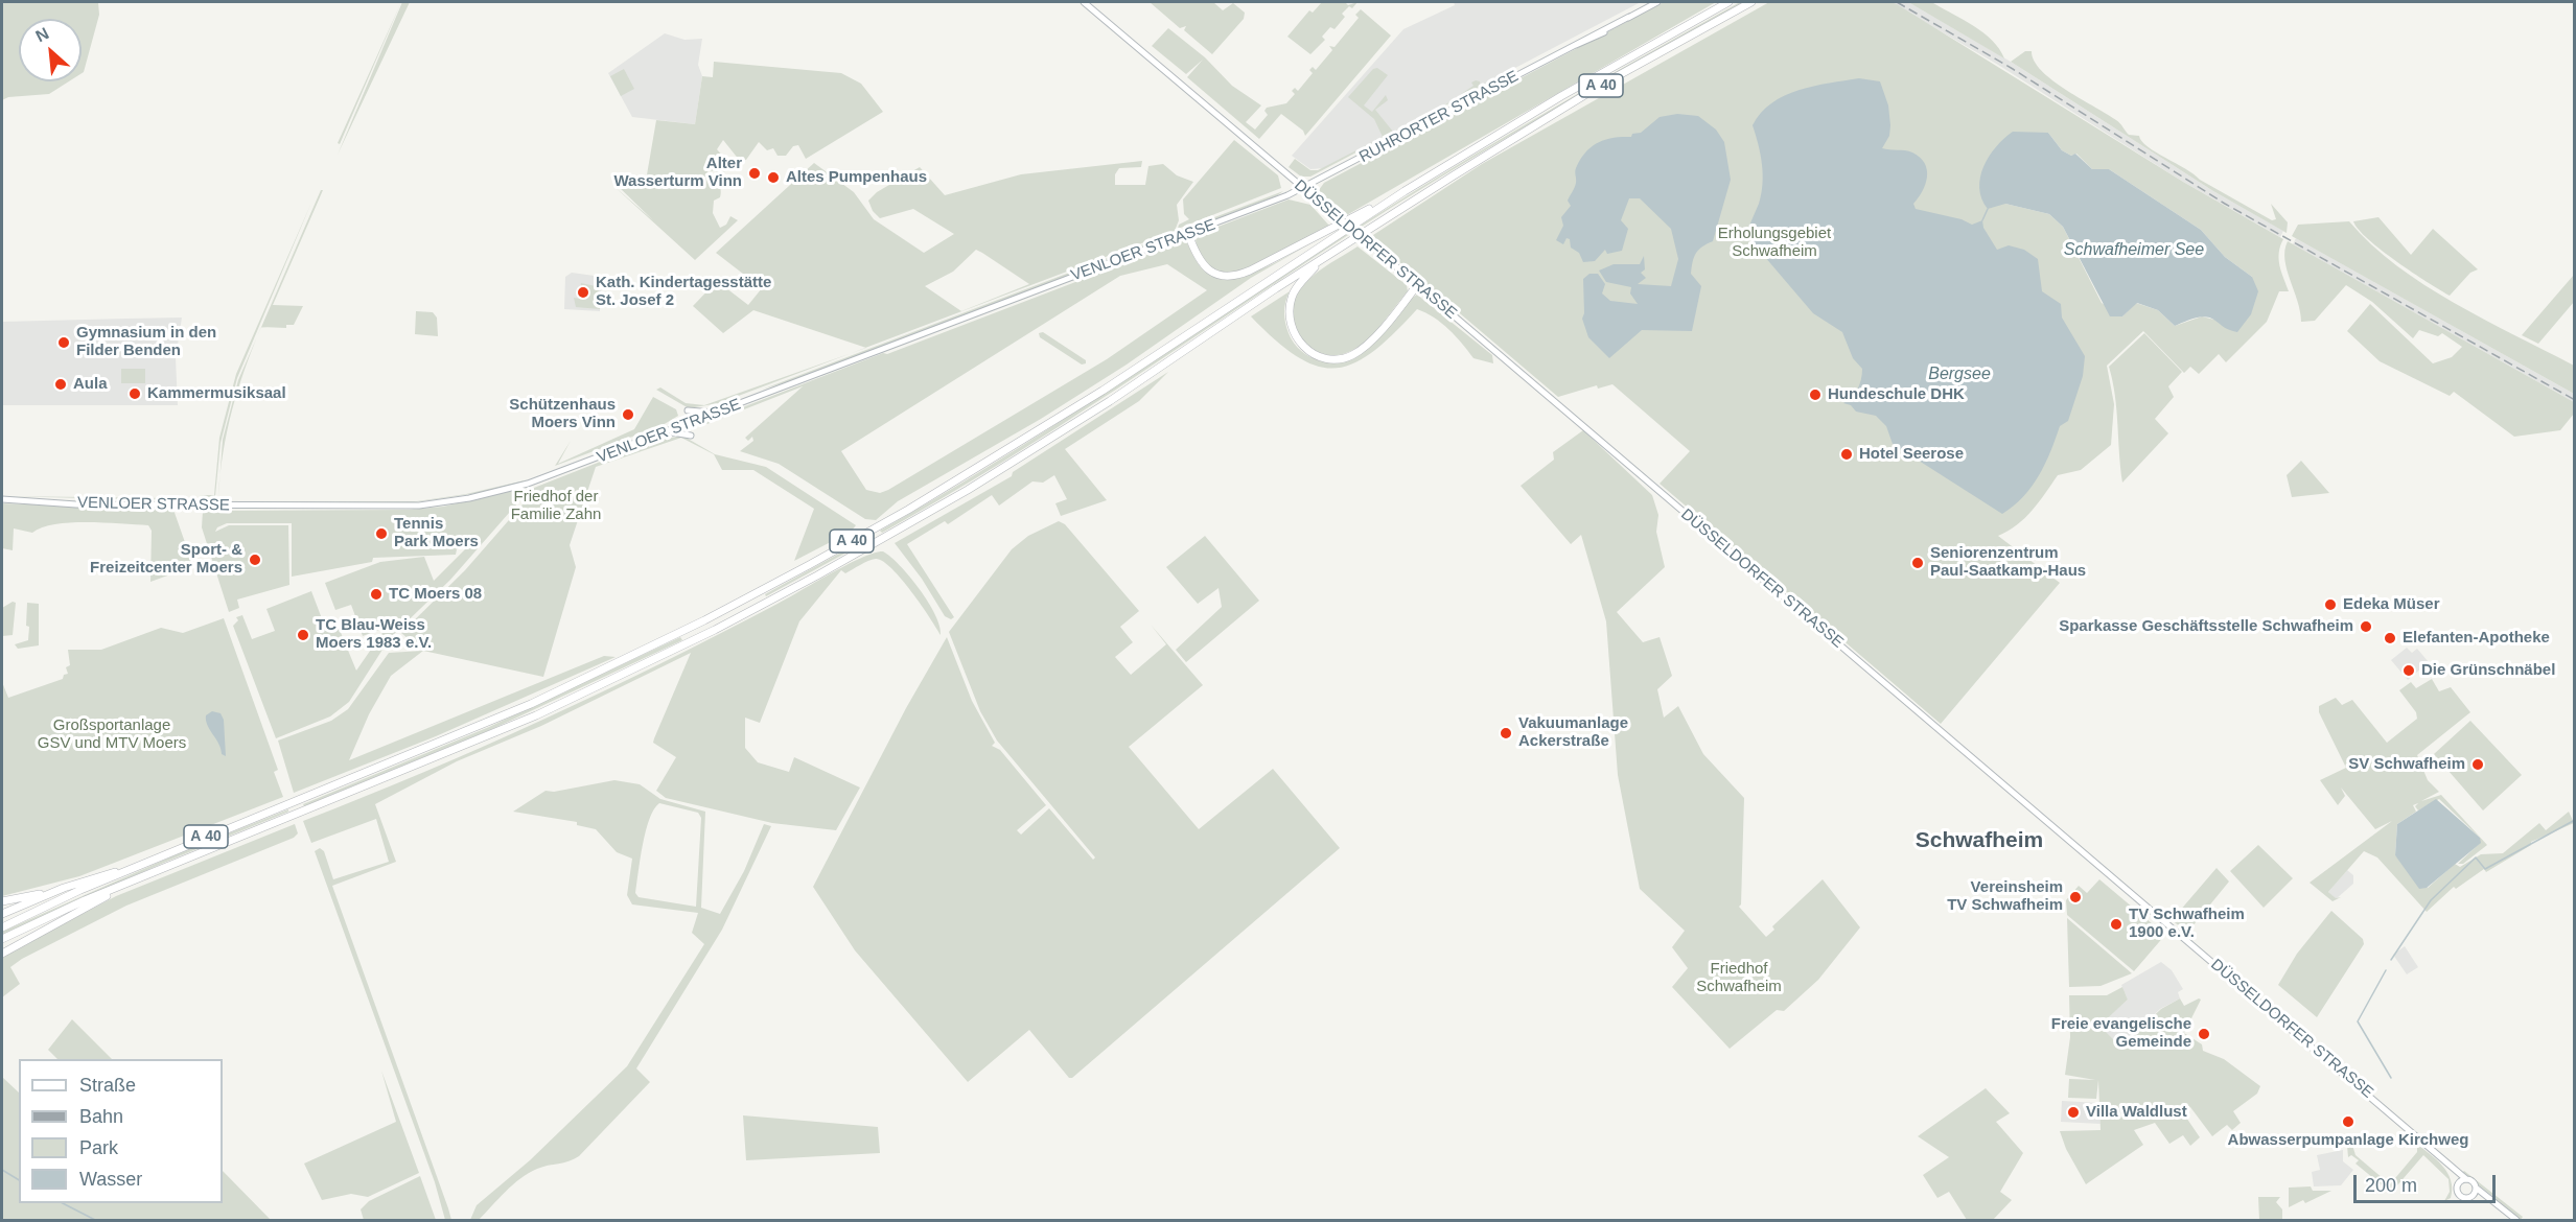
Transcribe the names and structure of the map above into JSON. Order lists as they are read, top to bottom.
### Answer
{
  "streets": {
    "highway": ["A 40"],
    "main road": ["RUHRORTER STRASSE", "DÜSSELDORFER STRASSE", "VENLOER STRASSE"]
  },
  "crossings": [
    ["RUHRORTER STRASSE", "DÜSSELDORFER STRASSE"],
    ["RUHRORTER STRASSE", "VENLOER STRASSE"],
    ["DÜSSELDORFER STRASSE", "VENLOER STRASSE"]
  ],
  "districts": ["Schwafheim"],
  "water": ["Schwafheimer See", "Bergsee"],
  "parks": [
    "Erholungsgebiet Schwafheim",
    "Friedhof der Familie Zahn",
    "Großsportanlage GSV und MTV Moers",
    "Friedhof Schwafheim"
  ],
  "places": [
    "Alter Wasserturm Vinn",
    "Altes Pumpenhaus",
    "Kath. Kindertagesstätte St. Josef 2",
    "Gymnasium in den Filder Benden",
    "Aula",
    "Kammermusiksaal",
    "Hundeschule DHK",
    "Schützenhaus Moers Vinn",
    "Hotel Seerose",
    "Tennis Park Moers",
    "Sport- & Freizeitcenter Moers",
    "Seniorenzentrum Paul-Saatkamp-Haus",
    "TC Moers 08",
    "Edeka Müser",
    "Sparkasse Geschäftsstelle Schwafheim",
    "TC Blau-Weiss Moers 1983 e.V.",
    "Elefanten-Apotheke",
    "Die Grünschnäbel",
    "Vakuumanlage Ackerstraße",
    "SV Schwafheim",
    "Vereinsheim TV Schwafheim",
    "TV Schwafheim 1900 e.V.",
    "Freie evangelische Gemeinde",
    "Villa Waldlust",
    "Abwasserpumpanlage Kirchweg"
  ],
  "legend": [
    "Straße",
    "Bahn",
    "Park",
    "Wasser"
  ],
  "scale_bar": "200 m",
  "north": "top left"
}
